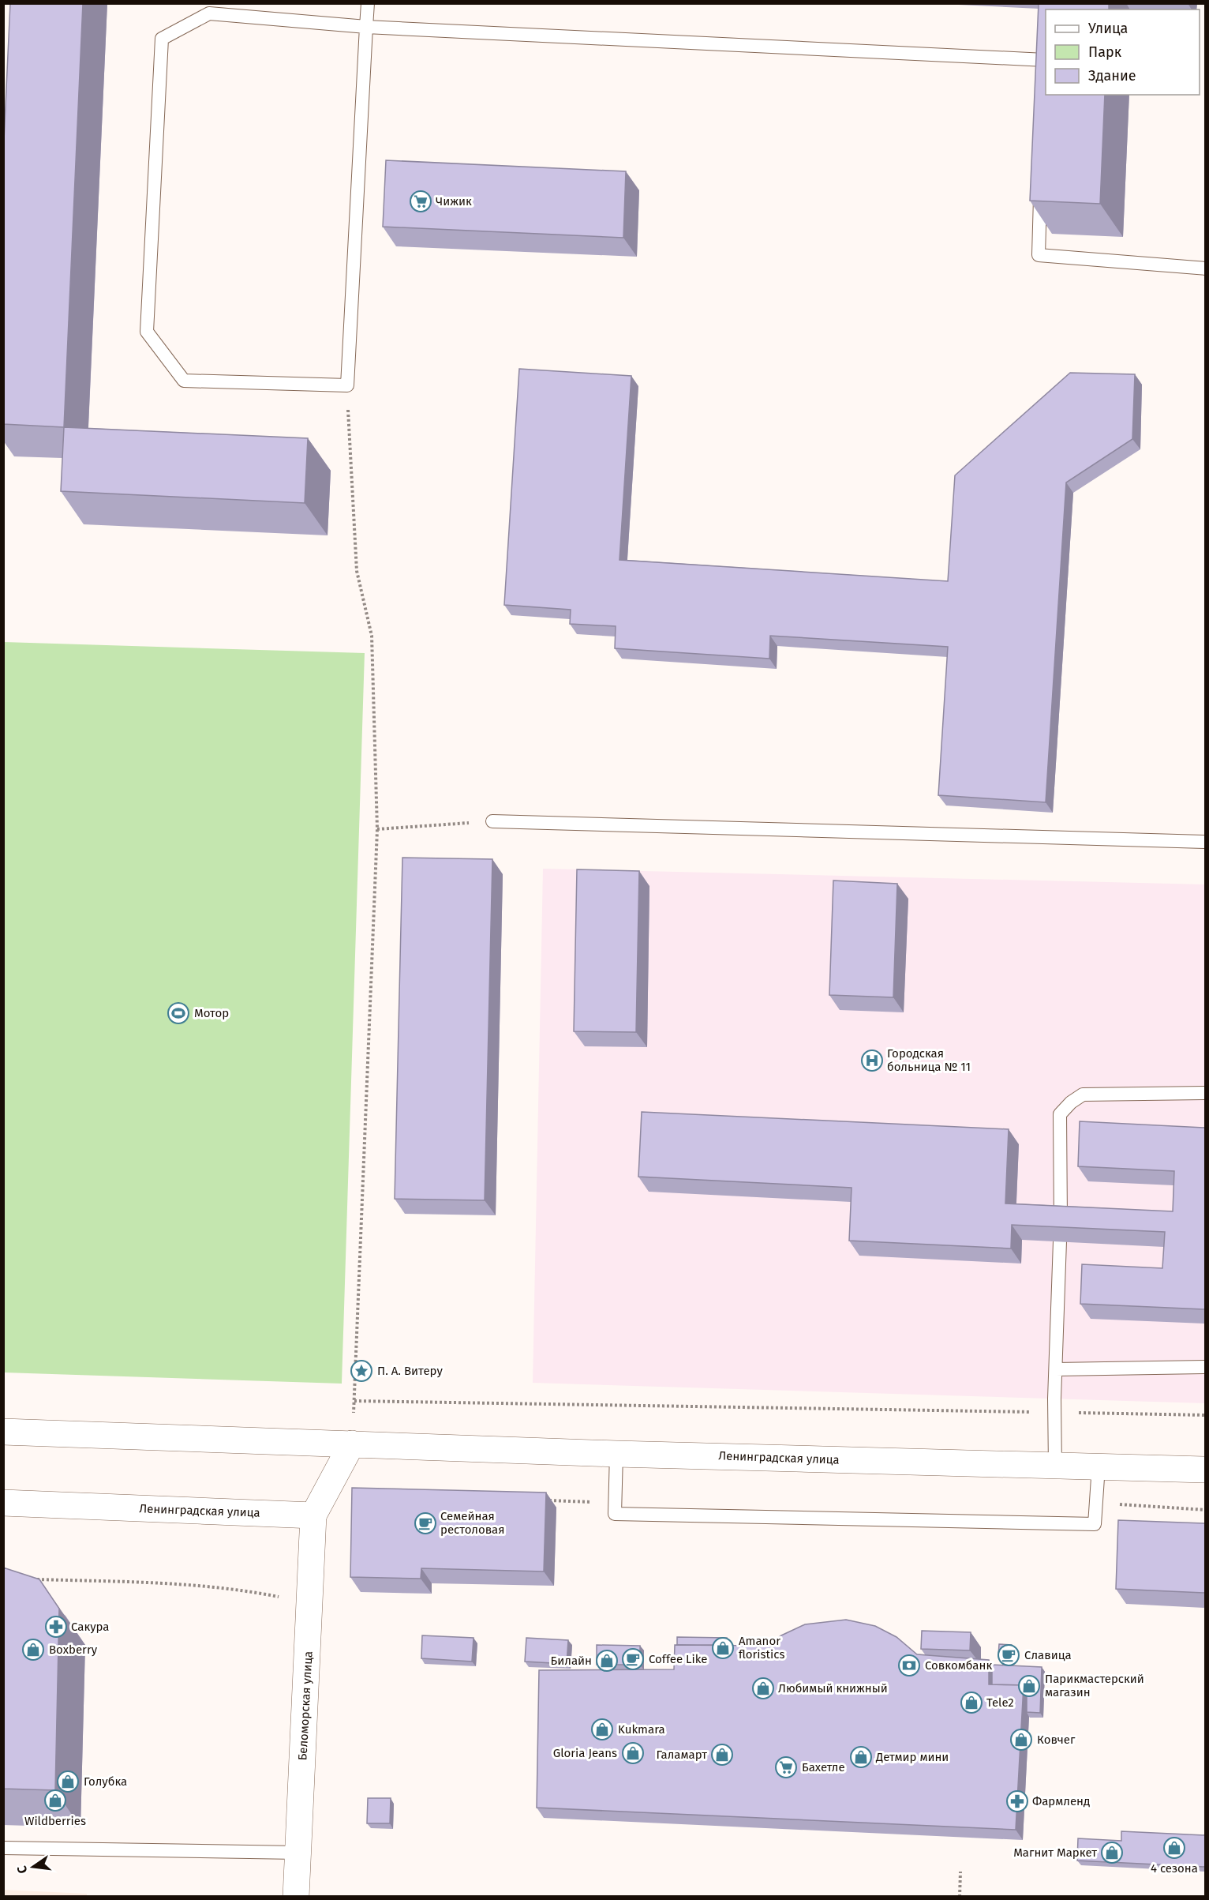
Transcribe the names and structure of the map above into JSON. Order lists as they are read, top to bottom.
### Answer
{
  "streets": {
    "main road": ["Ленинградская улица", "Беломорская улица"]
  },
  "crossings": [
    ["Ленинградская улица", "Беломорская улица"]
  ],
  "places": {
    "supermarket": ["Чижик", "Бахетле"],
    "sports": ["Мотор"],
    "hospital": ["Городская больница № 11"],
    "place": ["П. А. Витеру"],
    "cafe": ["Семейная рестоловая", "Славица", "Coffee Like"],
    "pharmacy": ["Сакура", "Фармленд"],
    "shop": [
      "Amanor floristics",
      "Boxberry",
      "Билайн",
      "Парикмастерский магазин",
      "Любимый книжный",
      "Tele2",
      "Kukmara",
      "Ковчег",
      "Gloria Jeans",
      "Галамарт",
      "Детмир мини",
      "Голубка",
      "Wildberries",
      "4 сезона",
      "Магнит Маркет"
    ],
    "bank": ["Совкомбанк"]
  },
  "legend": ["Улица", "Парк", "Здание"],
  "north": "left"
}
